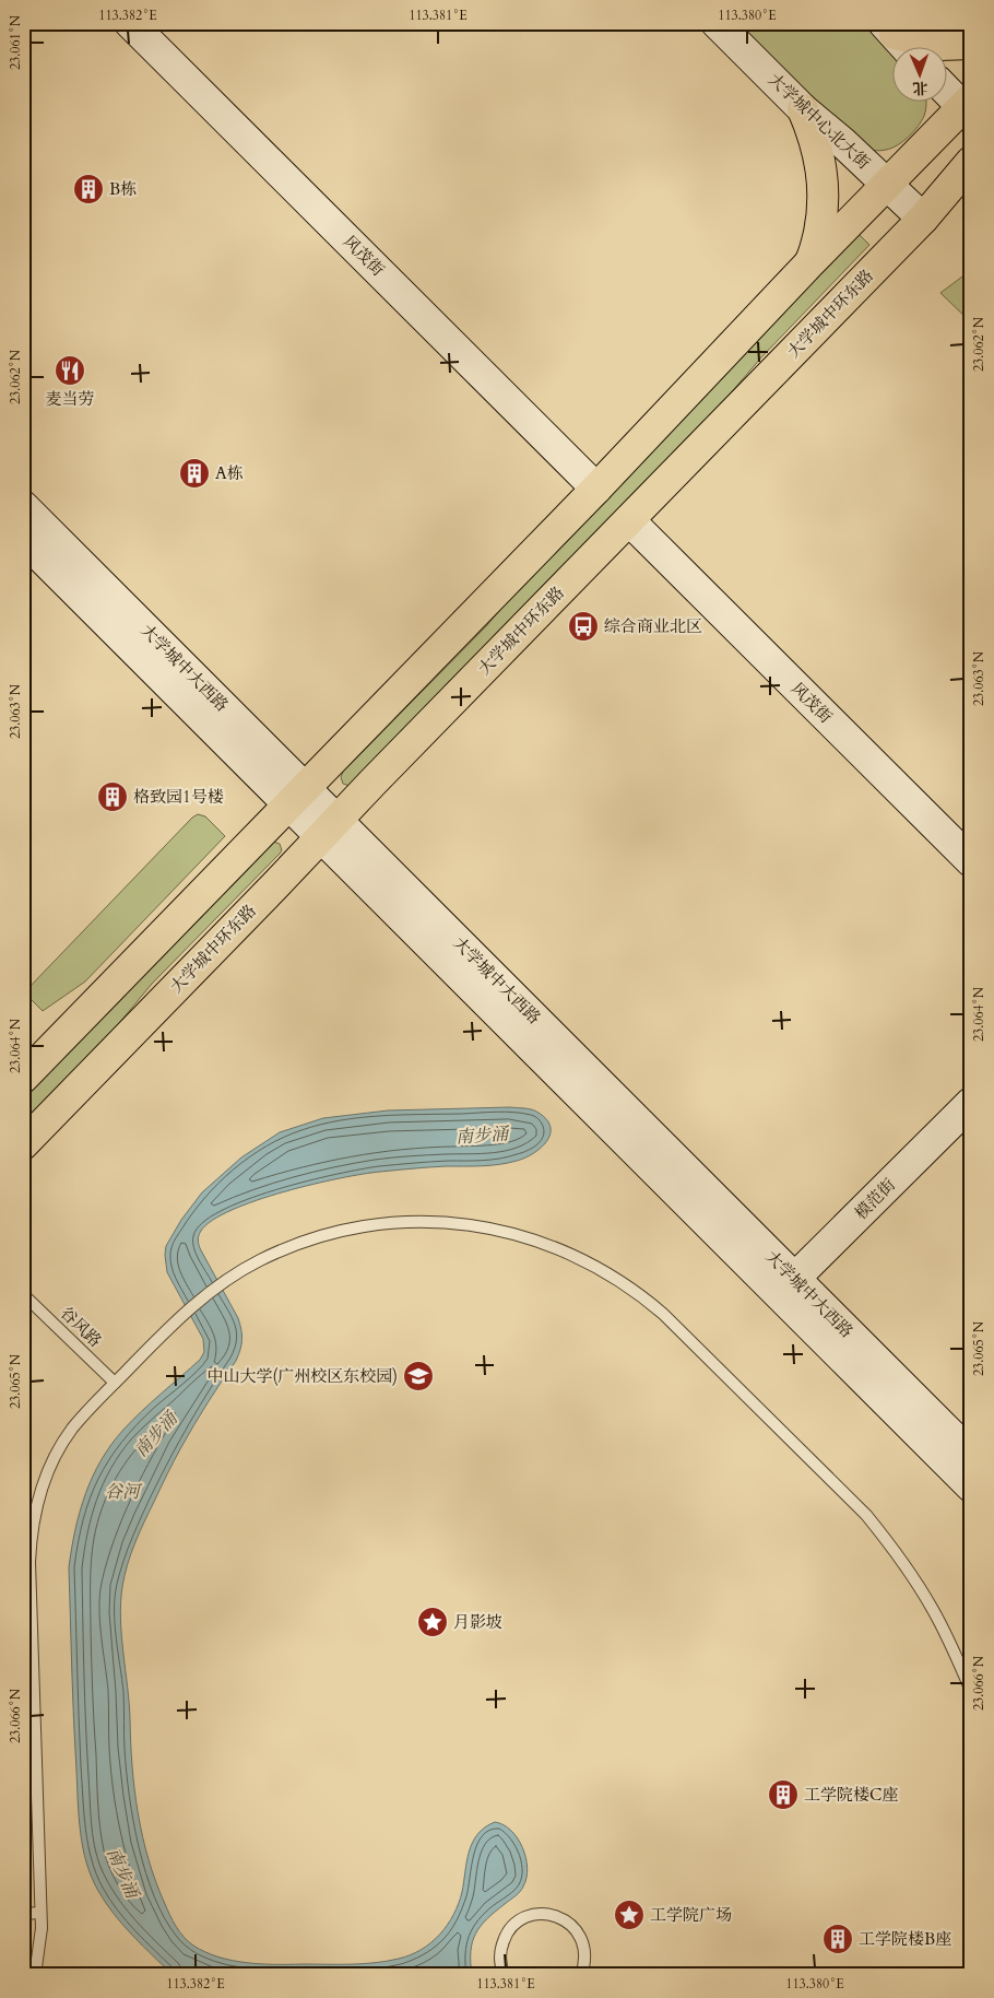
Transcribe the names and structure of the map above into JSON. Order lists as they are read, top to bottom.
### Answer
{
  "streets": {
    "main road": [
      "大学城中心北大街",
      "风茂街",
      "大学城中环东路",
      "大学城中大西路",
      "模范街"
    ],
    "lane": ["谷风路"]
  },
  "crossings": [
    ["大学城中心北大街", "大学城中环东路"],
    ["风茂街", "大学城中环东路"],
    ["大学城中环东路", "大学城中大西路"],
    ["大学城中大西路", "模范街"]
  ],
  "water": ["南步涌", "谷河"],
  "places": {
    "building": [
      "B栋",
      "A栋",
      "格致园1号楼",
      "工学院楼C座",
      "工学院楼B座"
    ],
    "restaurant": ["麦当劳"],
    "bus stop": ["综合商业北区"],
    "school or university": ["中山大学(广州校区东校园)"],
    "place": ["月影坡", "工学院广场"]
  },
  "north": "bottom",
  "coordinates": [
    "113.382°E",
    "113.381°E",
    "113.380°E",
    "23.061°N",
    "23.062°N",
    "23.063°N",
    "23.064°N",
    "23.065°N",
    "23.066°N"
  ]
}
